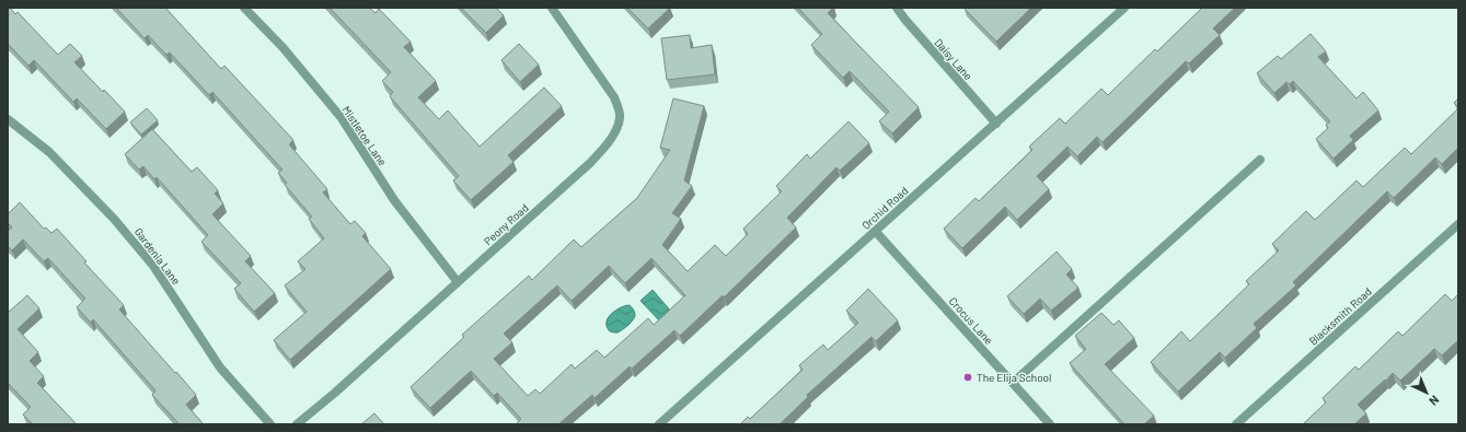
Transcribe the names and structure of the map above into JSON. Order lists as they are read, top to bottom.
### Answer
{
  "streets": {
    "street": [
      "Daisy Lane",
      "Mistletoe Lane",
      "Orchid Road",
      "Peony Road",
      "Gardenia Lane",
      "Blacksmith Road",
      "Crocus Lane"
    ]
  },
  "crossings": [
    ["Daisy Lane", "Orchid Road"],
    ["Mistletoe Lane", "Peony Road"],
    ["Orchid Road", "Crocus Lane"]
  ],
  "places": ["The Elija School"],
  "north": "bottom right"
}
